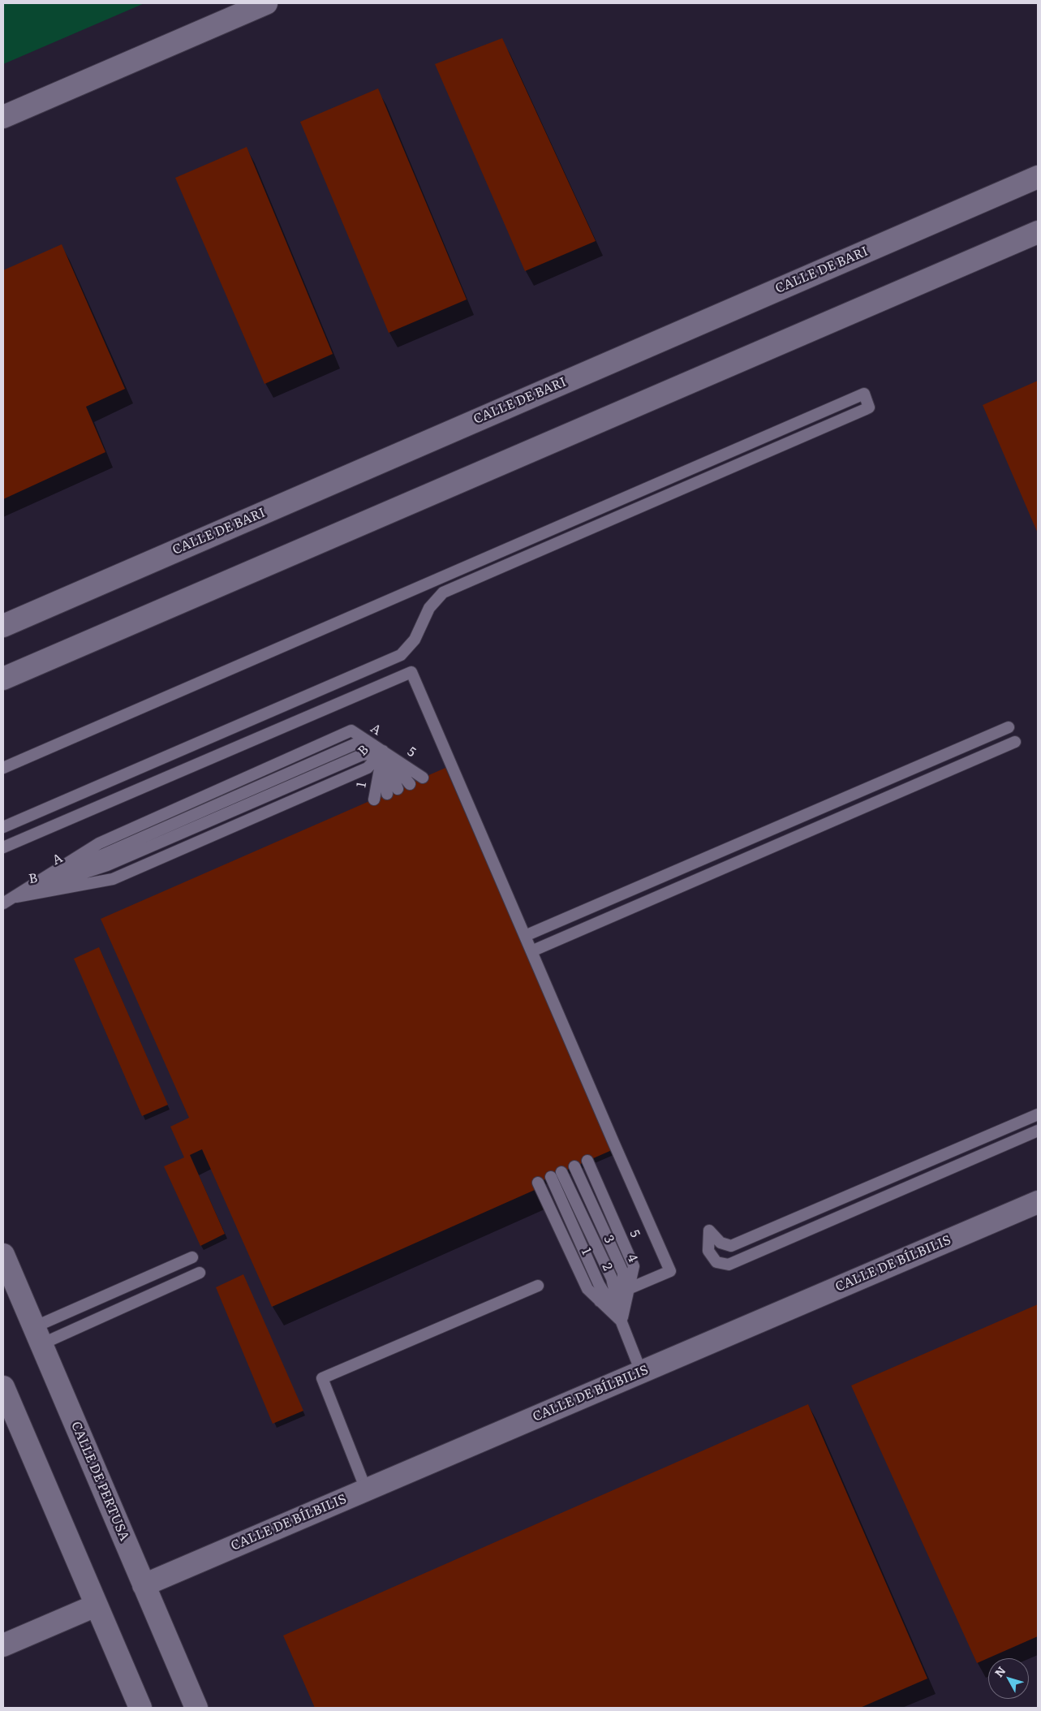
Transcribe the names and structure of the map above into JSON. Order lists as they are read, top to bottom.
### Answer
{
  "streets": {
    "street": ["CALLE DE BARI", "CALLE DE BÍLBILIS", "CALLE DE PERTUSA"],
    "lane": [
      "A",
      "B",
      "5",
      "1",
      "4",
      "2"
    ]
  },
  "crossings": [
    ["A", "B"],
    ["A", "5"],
    ["A", "1"],
    ["B", "5"],
    ["B", "1"],
    ["5", "1"],
    ["5", "4"],
    ["5", "2"],
    ["1", "4"],
    ["1", "2"],
    ["4", "2"],
    ["CALLE DE BÍLBILIS", "CALLE DE PERTUSA"]
  ],
  "north": "top left"
}
